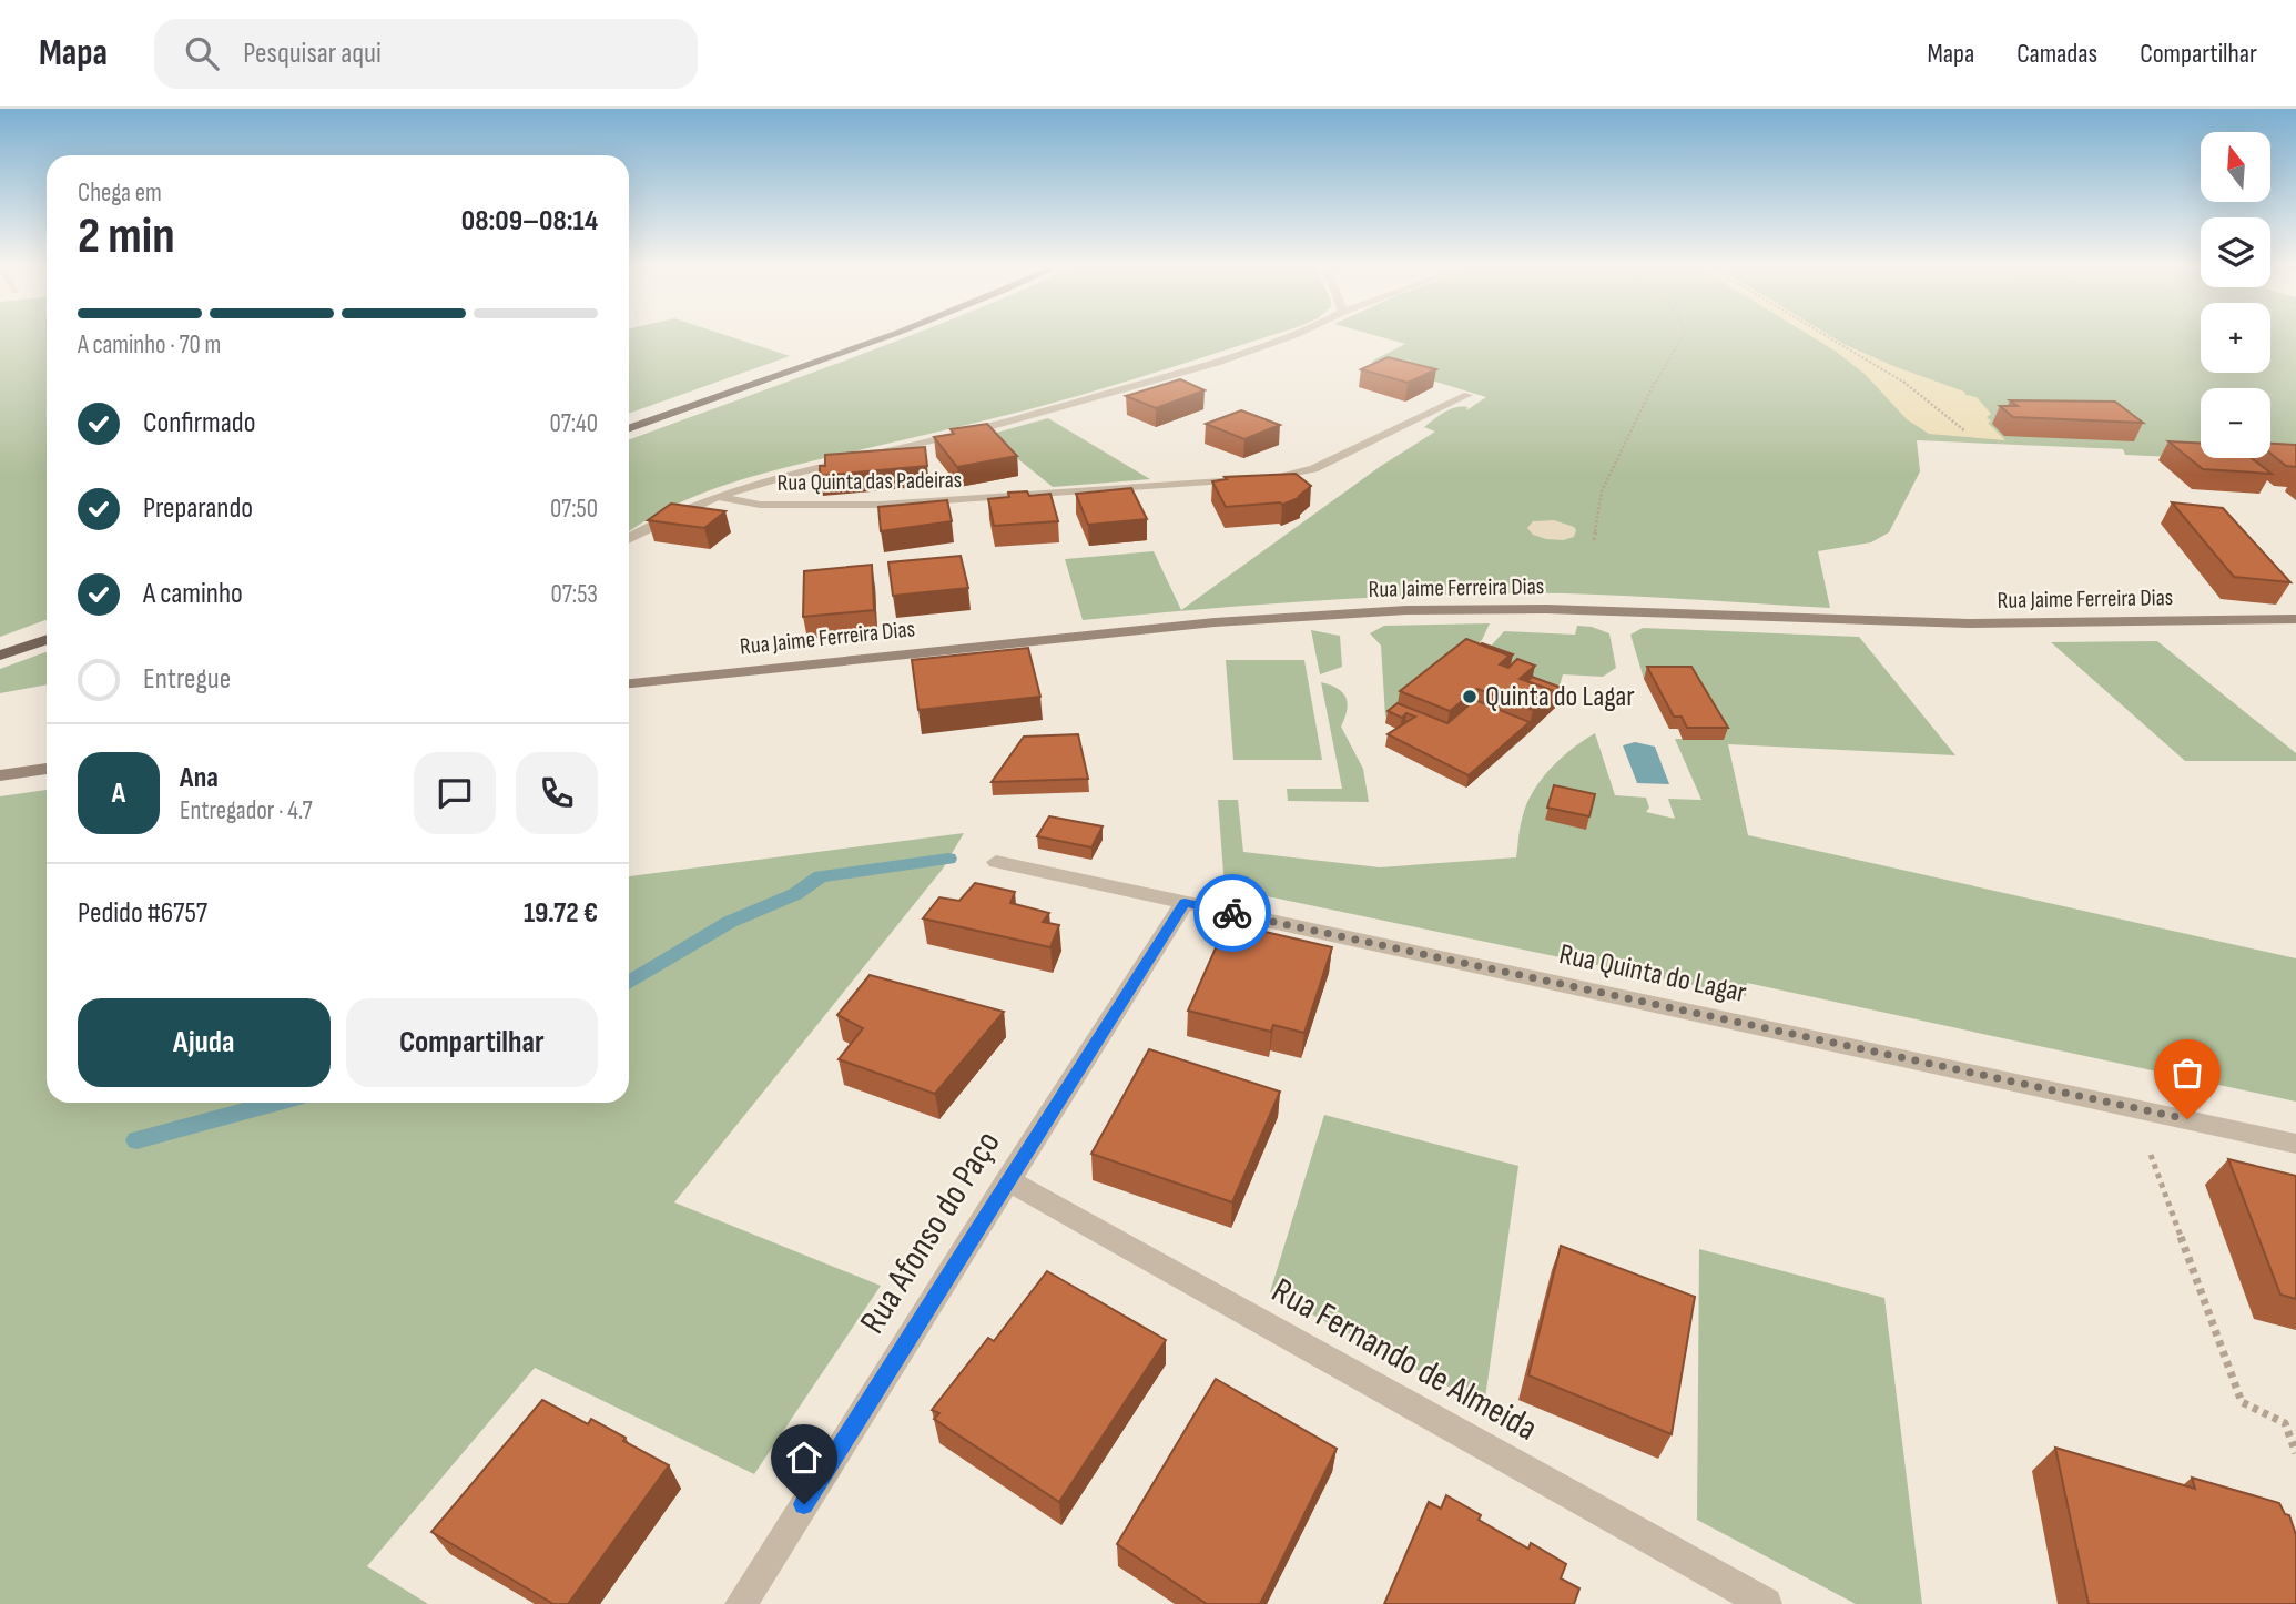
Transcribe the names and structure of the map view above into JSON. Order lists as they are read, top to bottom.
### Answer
{
  "streets": {
    "street": [
      "Rua Quinta das Padeiras",
      "Rua Jaime Ferreira Dias",
      "Rua Quinta do Lagar",
      "Rua Afonso do Paço",
      "Rua Fernando de Almeida"
    ]
  },
  "crossings": [
    ["Rua Quinta do Lagar", "Rua Afonso do Paço"],
    ["Rua Afonso do Paço", "Rua Fernando de Almeida"]
  ],
  "places": ["Quinta do Lagar"],
  "north": "top",
  "page": {
    "header": "Mapa",
    "search": "Pesquisar aqui",
    "nav": ["Mapa", "Camadas", "Compartilhar"],
    "map_buttons": ["+", "−"],
    "heading": ["2 min", "Chega em", "08:09–08:14"],
    "panel": [
      "Ana",
      "Entregador · 4.7",
      "Pedido #6757",
      "19.72 €"
    ],
    "bar": "A caminho · 70 m",
    "list": [
      ["Confirmado", "07:40"],
      ["Preparando", "07:50"],
      ["A caminho", "07:53"],
      "Entregue"
    ],
    "round": "A",
    "buttons": ["Ajuda", "Compartilhar"]
  }
}
